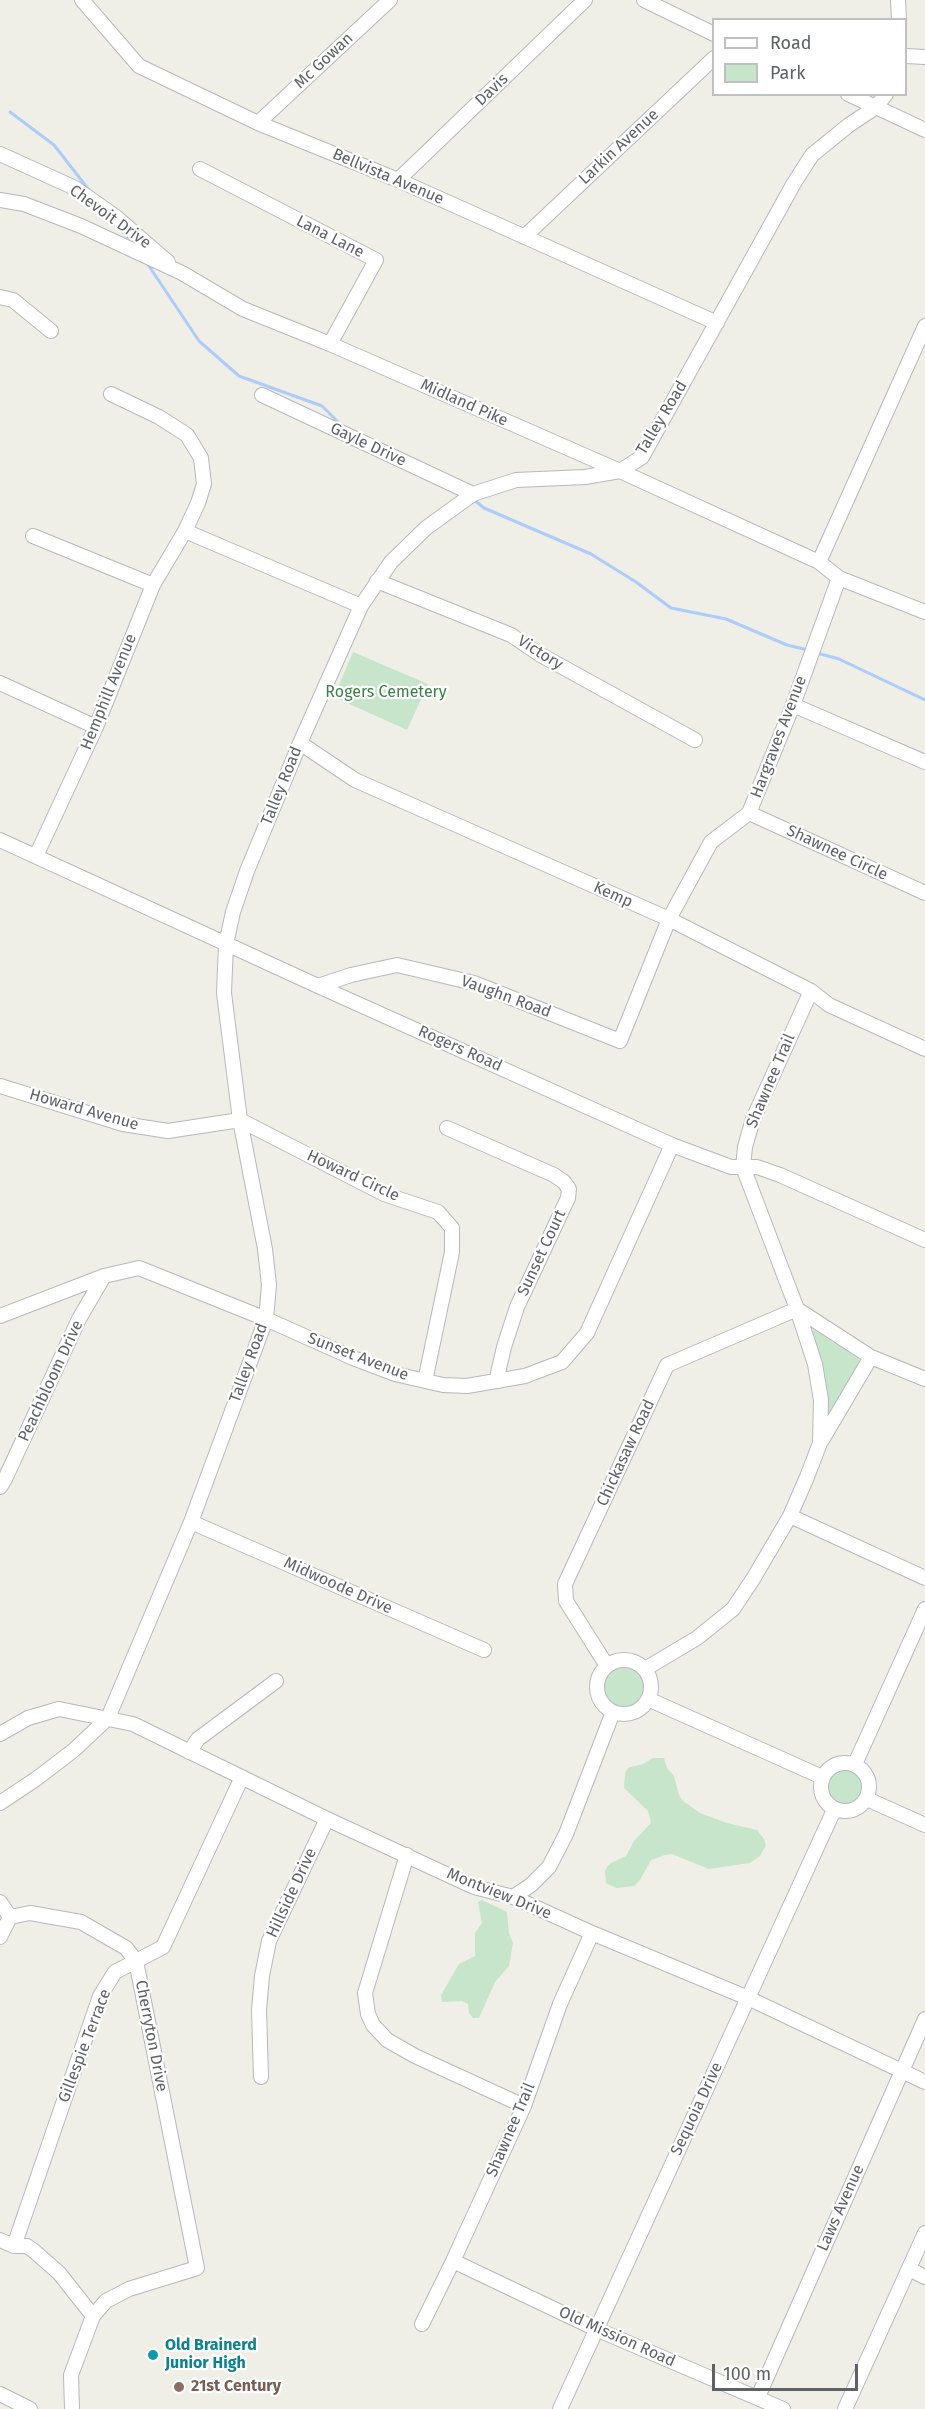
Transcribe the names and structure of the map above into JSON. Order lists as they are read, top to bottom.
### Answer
{
  "streets": {
    "street": [
      "Mc Gowan",
      "Davis",
      "Larkin Avenue",
      "Bellvista Avenue",
      "Chevoit Drive",
      "Lana Lane",
      "Midland Pike",
      "Talley Road",
      "Gayle Drive",
      "Victory",
      "Hemphill Avenue",
      "Hargraves Avenue",
      "Shawnee Circle",
      "Kemp",
      "Vaughn Road",
      "Rogers Road",
      "Shawnee Trail",
      "Howard Avenue",
      "Howard Circle",
      "Sunset Court",
      "Sunset Avenue",
      "Peachbloom Drive",
      "Chickasaw Road",
      "Midwoode Drive",
      "Hillside Drive",
      "Montview Drive",
      "Cherryton Drive",
      "Gillespie Terrace",
      "Sequoia Drive",
      "Laws Avenue",
      "Old Mission Road"
    ]
  },
  "crossings": [
    ["Mc Gowan", "Bellvista Avenue"],
    ["Davis", "Bellvista Avenue"],
    ["Larkin Avenue", "Bellvista Avenue"],
    ["Bellvista Avenue", "Talley Road"],
    ["Chevoit Drive", "Midland Pike"],
    ["Lana Lane", "Midland Pike"],
    ["Midland Pike", "Talley Road"],
    ["Midland Pike", "Hargraves Avenue"],
    ["Talley Road", "Gayle Drive"],
    ["Talley Road", "Victory"],
    ["Talley Road", "Kemp"],
    ["Talley Road", "Rogers Road"],
    ["Talley Road", "Howard Avenue"],
    ["Talley Road", "Howard Circle"],
    ["Talley Road", "Sunset Avenue"],
    ["Talley Road", "Midwoode Drive"],
    ["Talley Road", "Montview Drive"],
    ["Hemphill Avenue", "Rogers Road"],
    ["Hargraves Avenue", "Shawnee Circle"],
    ["Hargraves Avenue", "Kemp"],
    ["Hargraves Avenue", "Vaughn Road"],
    ["Kemp", "Shawnee Trail"],
    ["Vaughn Road", "Rogers Road"],
    ["Rogers Road", "Shawnee Trail"],
    ["Rogers Road", "Sunset Avenue"],
    ["Shawnee Trail", "Chickasaw Road"],
    ["Shawnee Trail", "Montview Drive"],
    ["Shawnee Trail", "Old Mission Road"],
    ["Howard Avenue", "Howard Circle"],
    ["Howard Circle", "Sunset Avenue"],
    ["Sunset Court", "Sunset Avenue"],
    ["Sunset Avenue", "Peachbloom Drive"],
    ["Hillside Drive", "Montview Drive"],
    ["Montview Drive", "Gillespie Terrace"],
    ["Montview Drive", "Sequoia Drive"],
    ["Montview Drive", "Laws Avenue"],
    ["Cherryton Drive", "Gillespie Terrace"],
    ["Sequoia Drive", "Old Mission Road"],
    ["Laws Avenue", "Old Mission Road"]
  ],
  "parks": ["Rogers Cemetery"],
  "places": ["Old Brainerd Junior High", "21st Century"],
  "legend": ["Road", "Park"],
  "scale_bar": "100 m"
}
